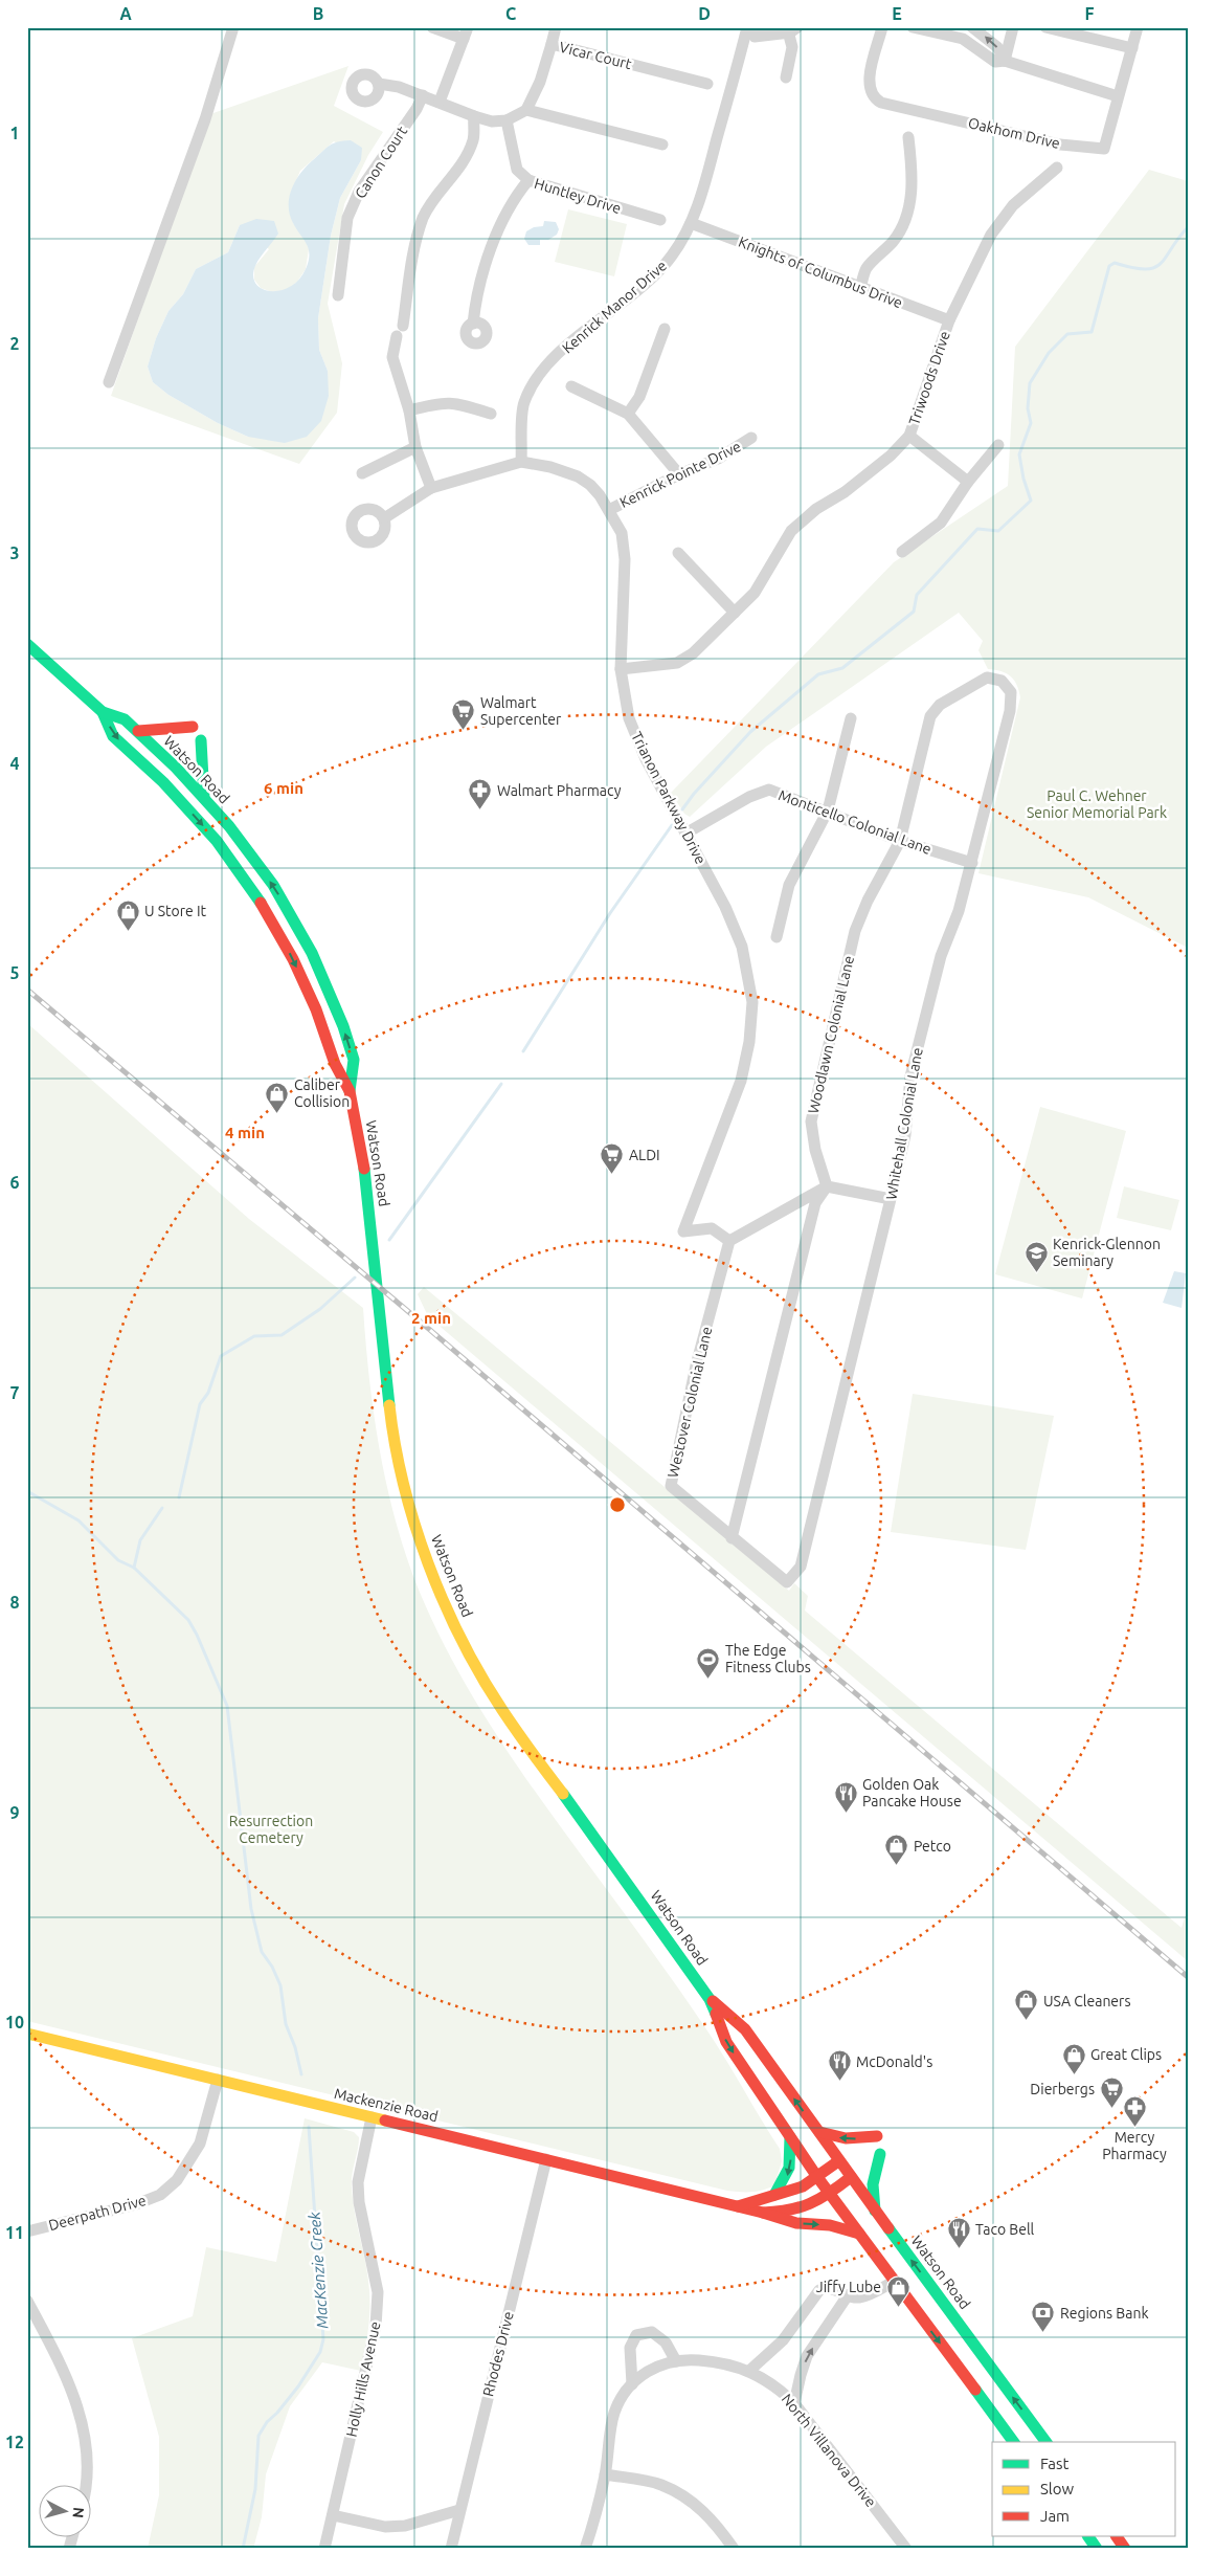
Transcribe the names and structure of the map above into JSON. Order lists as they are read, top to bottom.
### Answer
{
  "streets": {
    "main road": ["Watson Road", "Mackenzie Road"],
    "street": [
      "Vicar Court",
      "Oakhom Drive",
      "Canon Court",
      "Huntley Drive",
      "Knights of Columbus Drive",
      "Kenrick Manor Drive",
      "Triwoods Drive",
      "Kenrick Pointe Drive",
      "Trianon Parkway Drive",
      "Monticello Colonial Lane",
      "Woodlawn Colonial Lane",
      "Whitehall Colonial Lane",
      "Westover Colonial Lane",
      "Deerpath Drive",
      "Rhodes Drive",
      "Holly Hills Avenue",
      "North Villanova Drive"
    ]
  },
  "crossings": [
    ["Knights of Columbus Drive", "Kenrick Manor Drive"],
    ["Knights of Columbus Drive", "Triwoods Drive"],
    ["Kenrick Manor Drive", "Trianon Parkway Drive"],
    ["Triwoods Drive", "Trianon Parkway Drive"],
    ["Kenrick Pointe Drive", "Trianon Parkway Drive"],
    ["Watson Road", "Mackenzie Road"],
    ["Trianon Parkway Drive", "Monticello Colonial Lane"],
    ["Trianon Parkway Drive", "Westover Colonial Lane"],
    ["Monticello Colonial Lane", "Woodlawn Colonial Lane"],
    ["Monticello Colonial Lane", "Whitehall Colonial Lane"],
    ["Woodlawn Colonial Lane", "Whitehall Colonial Lane"],
    ["Whitehall Colonial Lane", "Westover Colonial Lane"],
    ["Mackenzie Road", "Deerpath Drive"],
    ["Mackenzie Road", "Rhodes Drive"],
    ["Mackenzie Road", "Holly Hills Avenue"]
  ],
  "water": ["MacKenzie Creek"],
  "parks": ["Paul C. Wehner Senior Memorial Park", "Resurrection Cemetery"],
  "places": {
    "supermarket": ["Walmart Supercenter", "ALDI", "Dierbergs"],
    "pharmacy": ["Walmart Pharmacy", "Mercy Pharmacy"],
    "shop": [
      "U Store It",
      "Caliber Collision",
      "Petco",
      "USA Cleaners",
      "Great Clips",
      "Jiffy Lube"
    ],
    "school or university": ["Kenrick-Glennon Seminary"],
    "sports": ["The Edge Fitness Clubs"],
    "restaurant": ["Golden Oak Pancake House", "McDonald's", "Taco Bell"],
    "bank": ["Regions Bank"]
  },
  "legend": ["Fast", "Slow", "Jam"],
  "north": "right",
  "grid": {
    "columns": [
      "A",
      "B",
      "C",
      "D",
      "E",
      "F"
    ],
    "rows": [
      "1",
      "2",
      "3",
      "4",
      "5",
      "6",
      "7",
      "8",
      "9",
      "10",
      "11",
      "12"
    ]
  },
  "rings": ["6 min", "4 min", "2 min"]
}
